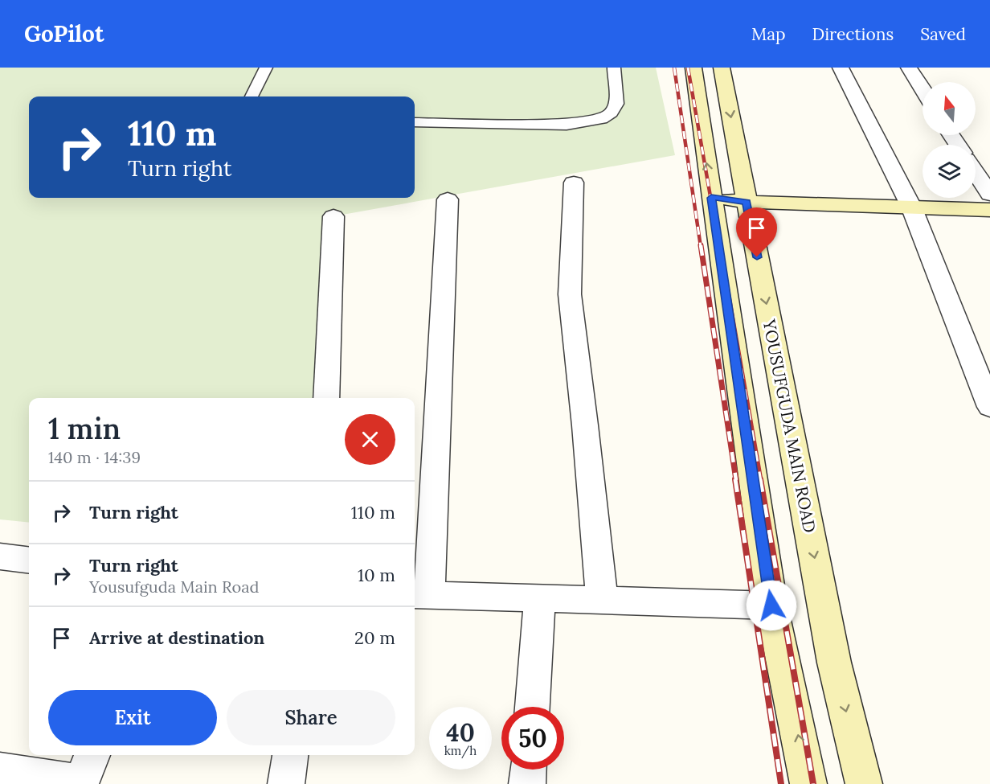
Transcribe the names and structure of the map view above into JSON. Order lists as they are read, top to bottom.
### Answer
{
  "streets": {
    "main road": ["YOUSUFGUDA MAIN ROAD"]
  },
  "north": "top",
  "page": {
    "header": "GoPilot",
    "nav": ["Map", "Directions", "Saved"],
    "turn": ["110 m", "Turn right"],
    "heading": ["1 min", "140 m · 14:39"],
    "list": [
      {
        "name": "Turn right",
        "value": "110 m"
      },
      {
        "name": "Turn right",
        "note": "Yousufguda Main Road",
        "value": "10 m"
      },
      {
        "name": "Arrive at destination",
        "value": "20 m"
      }
    ],
    "buttons": ["Exit", "Share"],
    "speed": "40 km/h",
    "limit": "50"
  }
}
